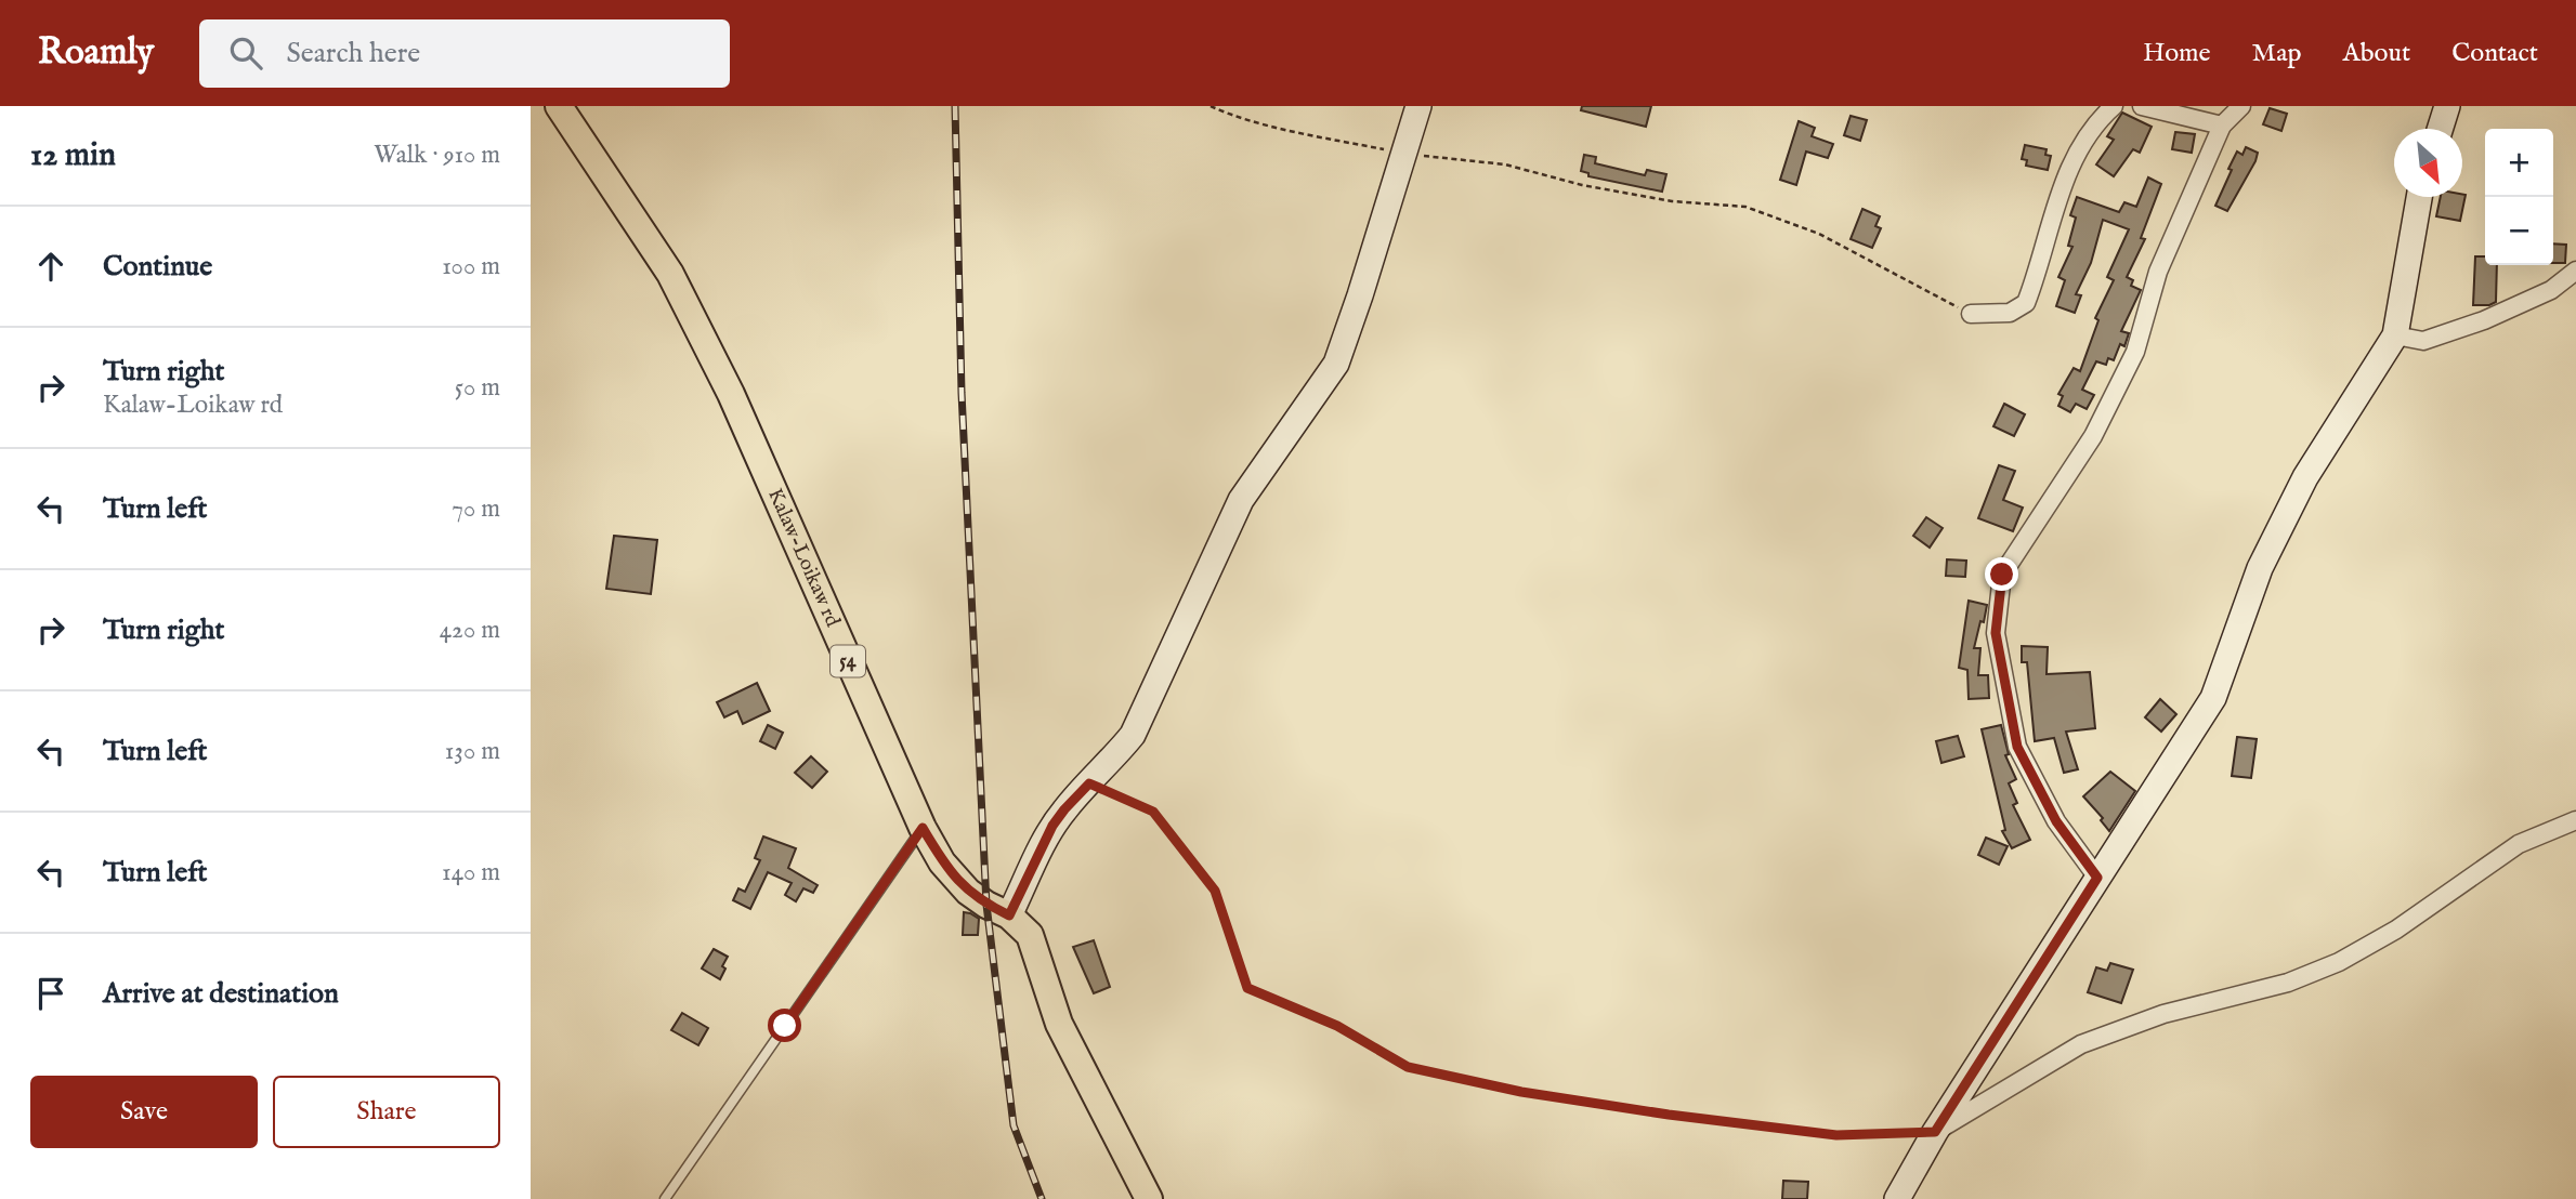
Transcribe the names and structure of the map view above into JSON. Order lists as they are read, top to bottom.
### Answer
{
  "streets": {
    "main road": ["Kalaw-Loikaw rd", "54"]
  },
  "north": "bottom right",
  "page": {
    "header": "Roamly",
    "search": "Search here",
    "nav": [
      "Home",
      "Map",
      "About",
      "Contact"
    ],
    "heading": ["12 min", "Walk · 910 m"],
    "map_buttons": ["+", "−"],
    "list": [
      ["Continue", "100 m"],
      ["Turn right", "Kalaw-Loikaw rd", "50 m"],
      ["Turn left", "70 m"],
      ["Turn right", "420 m"],
      ["Turn left", "130 m"],
      ["Turn left", "140 m"],
      "Arrive at destination"
    ],
    "buttons": ["Save", "Share"]
  }
}
